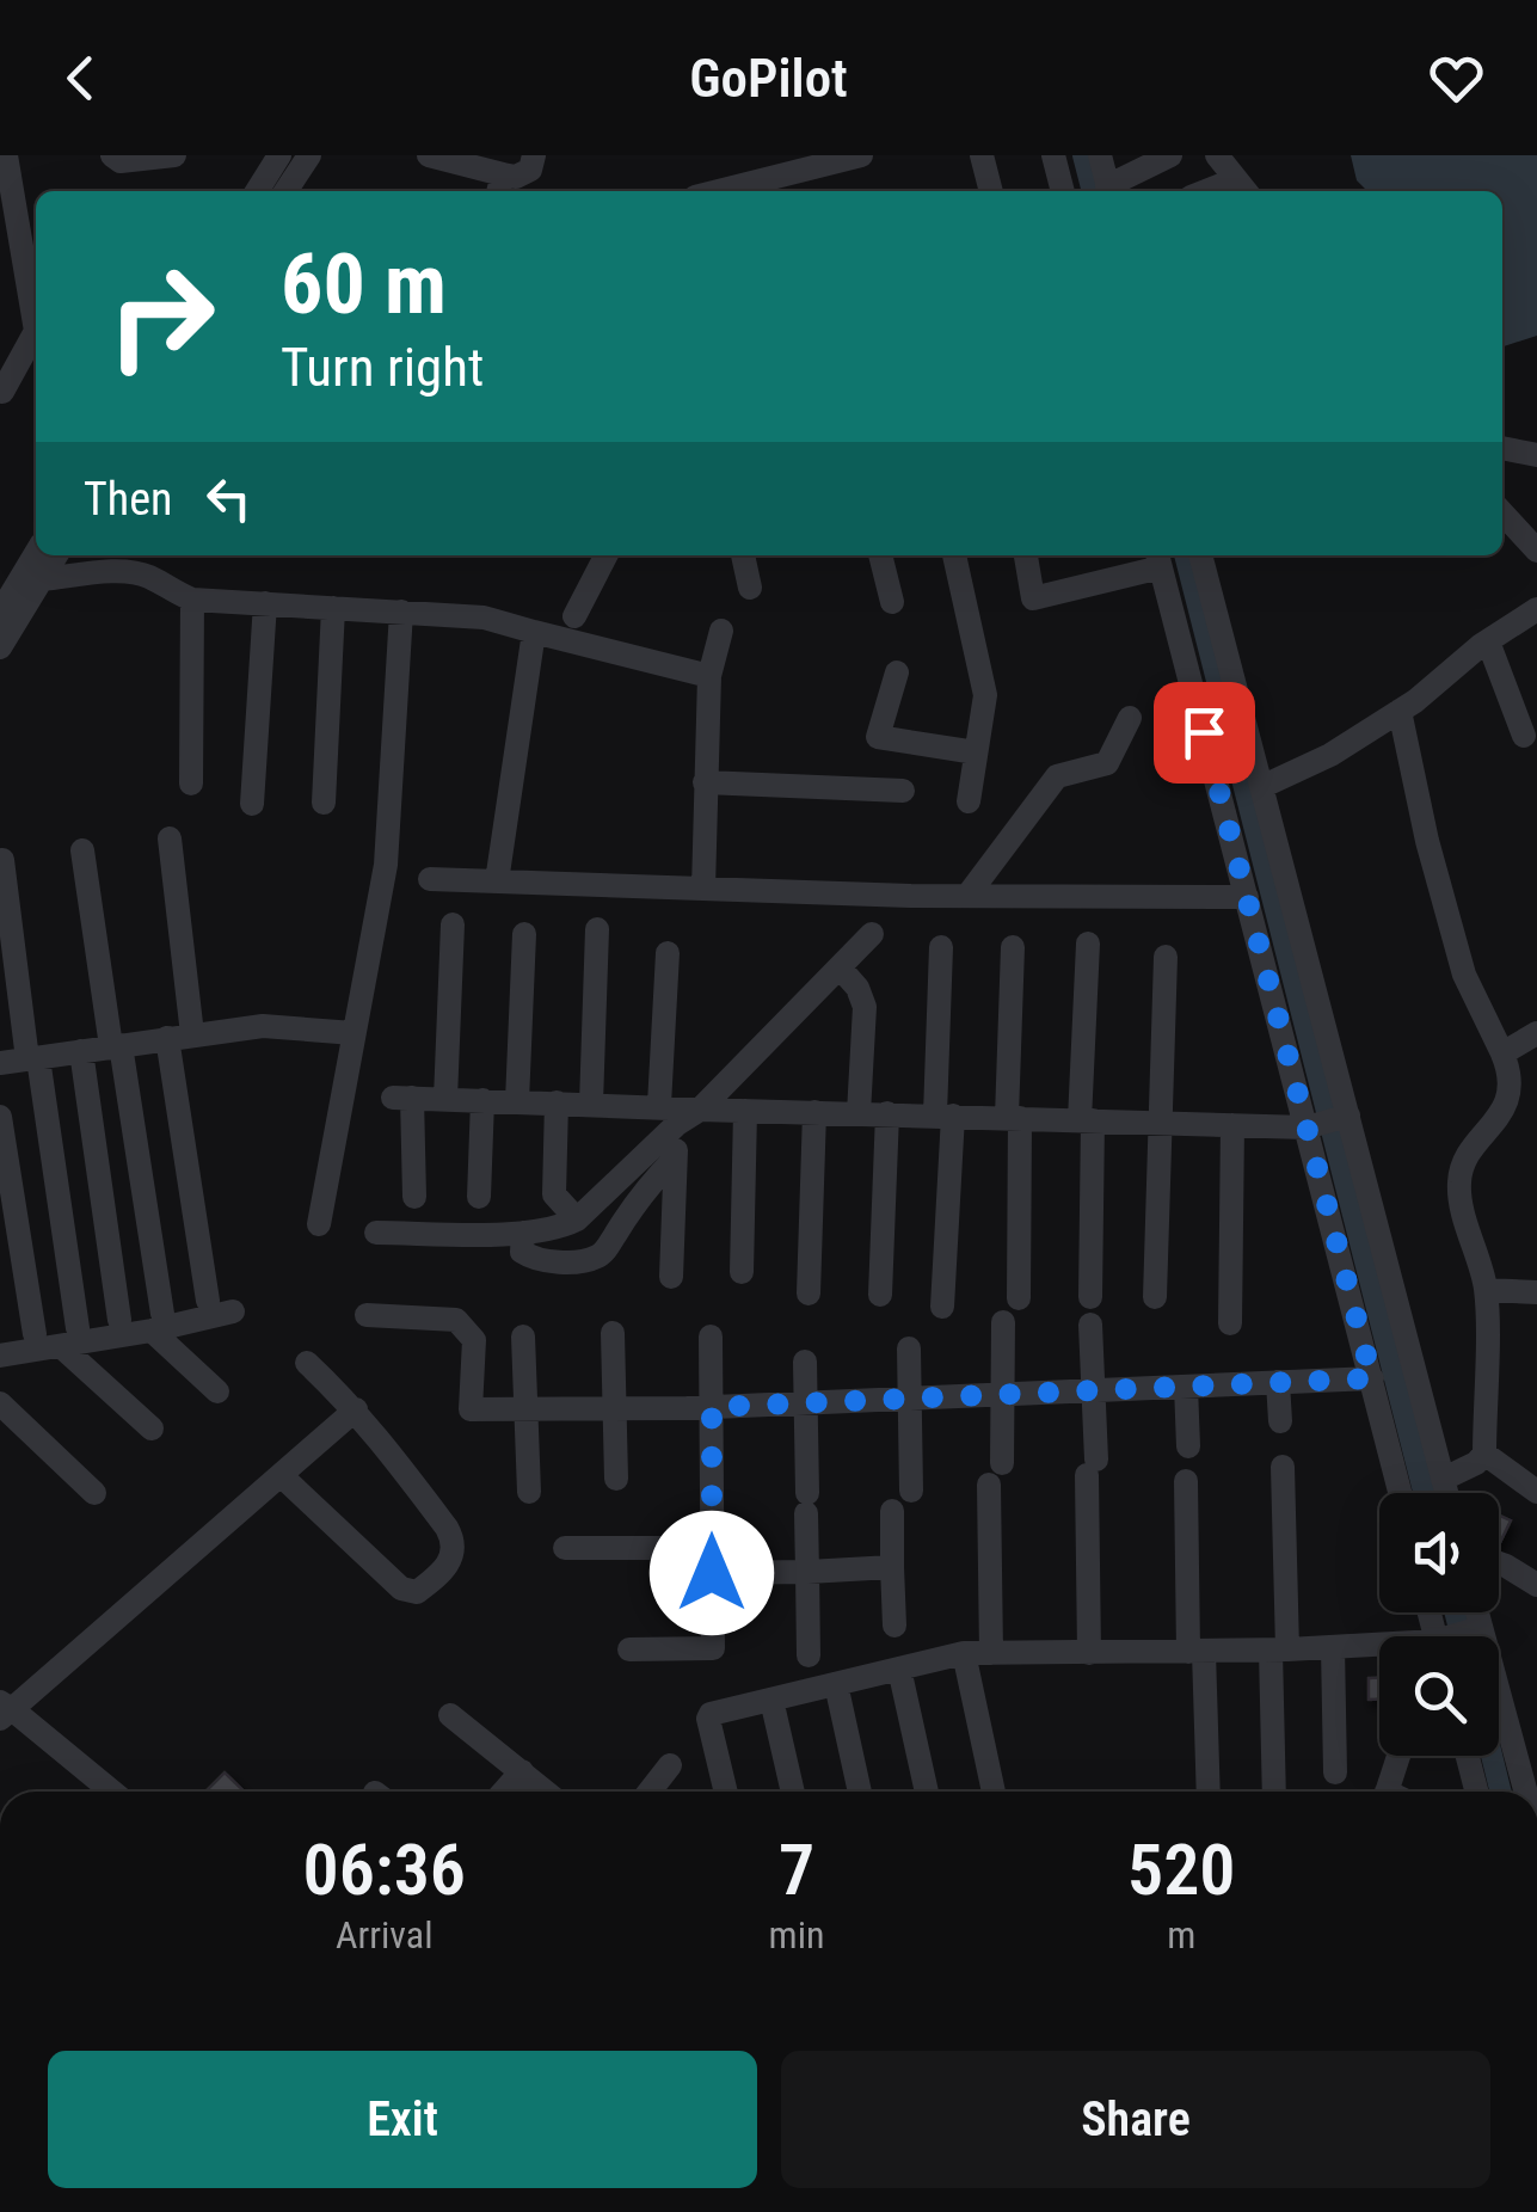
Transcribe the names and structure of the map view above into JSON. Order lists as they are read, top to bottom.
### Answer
{
  "page": {
    "header": "GoPilot",
    "turn": ["60 m", "Turn right"],
    "then": "Then",
    "eta": [
      "06:36",
      "Arrival",
      "7",
      "min",
      "520",
      "m"
    ],
    "buttons": ["Exit", "Share"]
  }
}
